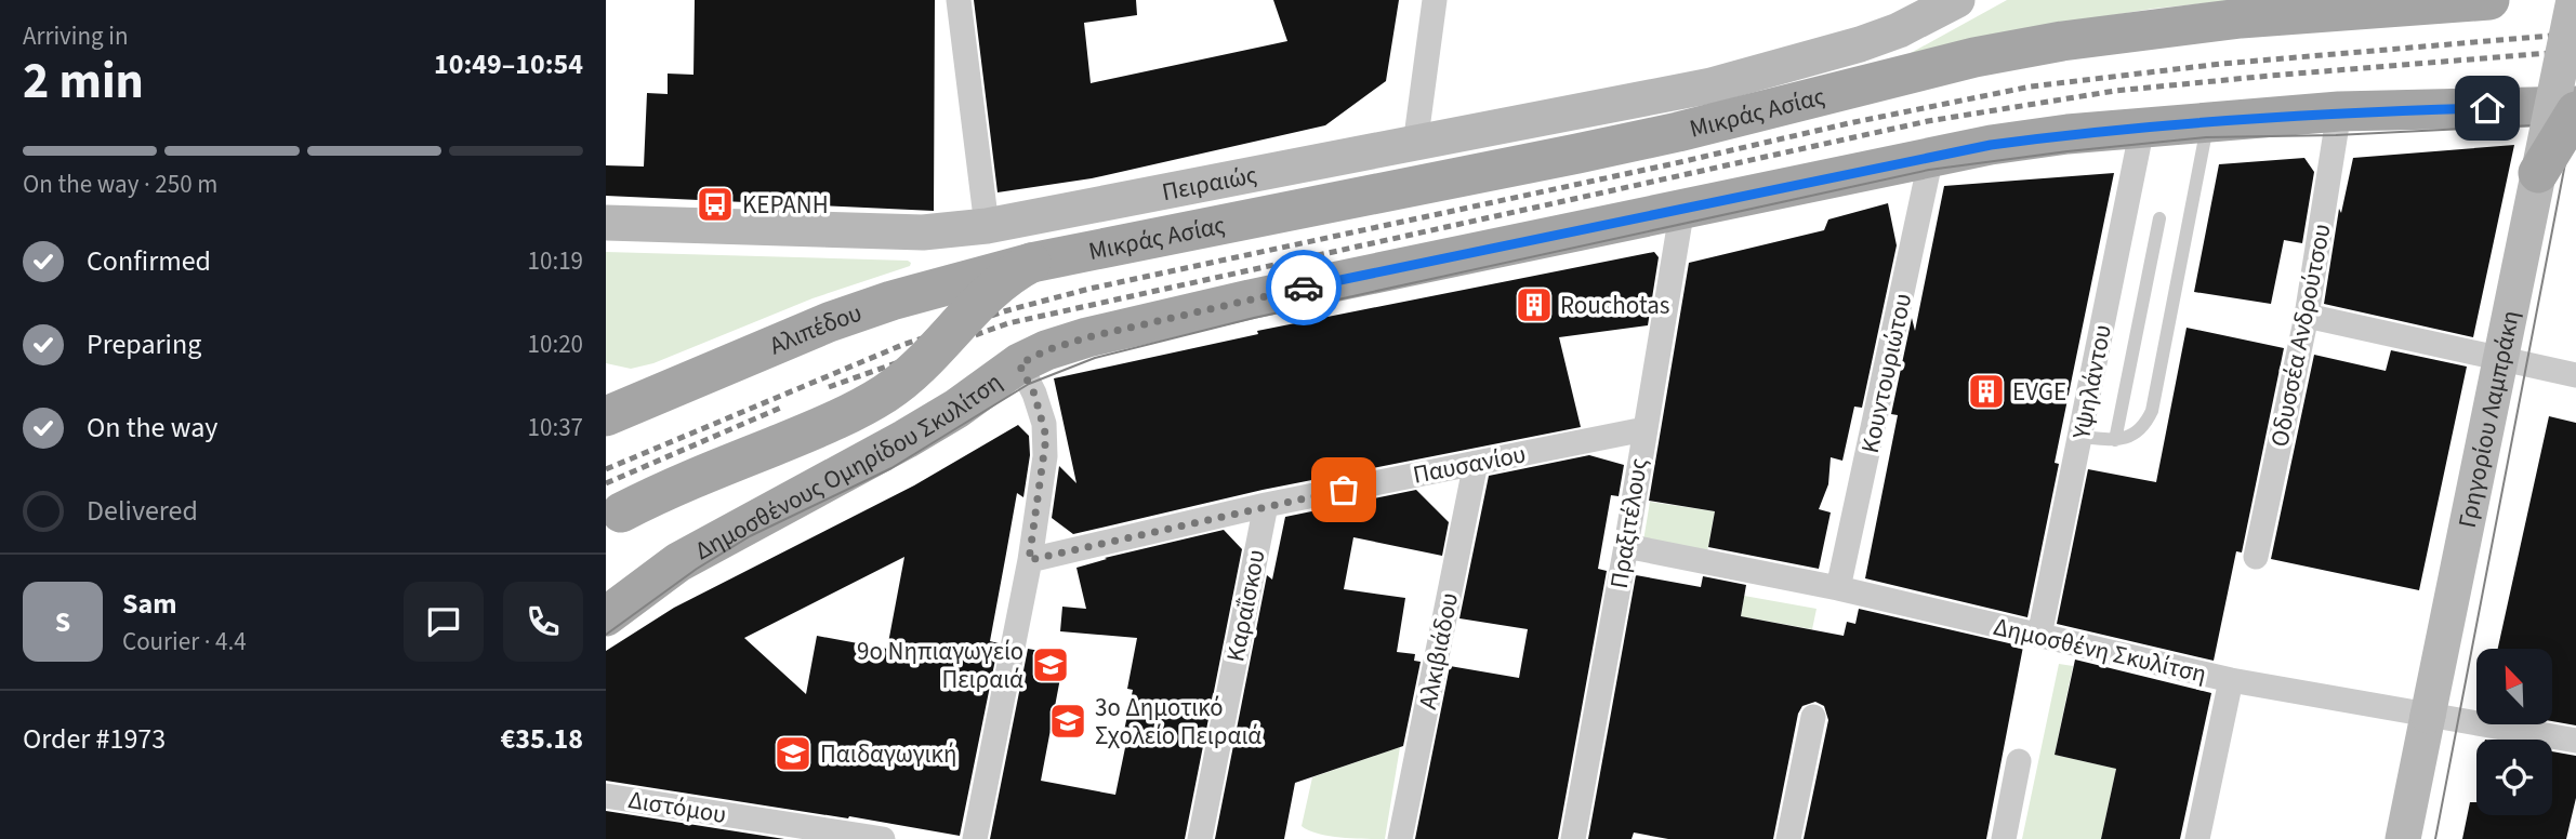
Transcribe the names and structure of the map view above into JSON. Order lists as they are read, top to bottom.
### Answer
{
  "streets": {
    "main road": [
      "Μικράς Ασίας",
      "Πειραιώς",
      "Αλιπέδου",
      "Γρηγορίου Λαμπράκη",
      "Δημοσθένους Ομηρίδου Σκυλίτση"
    ],
    "street": [
      "Οδυσσέα Ανδρούτσου",
      "Κουντουριώτου",
      "Υψηλάντου",
      "Παυσανίου",
      "Πραξιτέλους",
      "Καραΐσκου",
      "Δημοσθένη Σκυλίτση",
      "Αλκιβιάδου",
      "Διστόμου"
    ]
  },
  "crossings": [
    ["Μικράς Ασίας", "Αλιπέδου"],
    ["Οδυσσέα Ανδρούτσου", "Δημοσθένους Ομηρίδου Σκυλίτση"],
    ["Κουντουριώτου", "Δημοσθένους Ομηρίδου Σκυλίτση"],
    ["Κουντουριώτου", "Δημοσθένη Σκυλίτση"],
    ["Υψηλάντου", "Δημοσθένους Ομηρίδου Σκυλίτση"],
    ["Υψηλάντου", "Δημοσθένη Σκυλίτση"],
    ["Γρηγορίου Λαμπράκη", "Δημοσθένη Σκυλίτση"],
    ["Παυσανίου", "Πραξιτέλους"],
    ["Παυσανίου", "Καραΐσκου"],
    ["Παυσανίου", "Αλκιβιάδου"],
    ["Δημοσθένους Ομηρίδου Σκυλίτση", "Πραξιτέλους"],
    ["Πραξιτέλους", "Δημοσθένη Σκυλίτση"]
  ],
  "places": {
    "bus stop": ["ΚΕΡΑΝΗ"],
    "building": ["Rouchotas", "EVGE"],
    "school or university": ["9o Νηπιαγωγείο Πειραιά", "3ο Δημοτικό Σχολείο Πειραιά", "Παιδαγωγική"]
  },
  "north": "top left",
  "page": {
    "heading": ["2 min", "Arriving in", "10:49–10:54"],
    "panel": [
      "Sam",
      "Courier · 4.4",
      "Order #1973",
      "€35.18"
    ],
    "bar": "On the way · 250 m",
    "list": [
      ["Confirmed", "10:19"],
      ["Preparing", "10:20"],
      ["On the way", "10:37"],
      "Delivered"
    ],
    "round": "S"
  }
}
